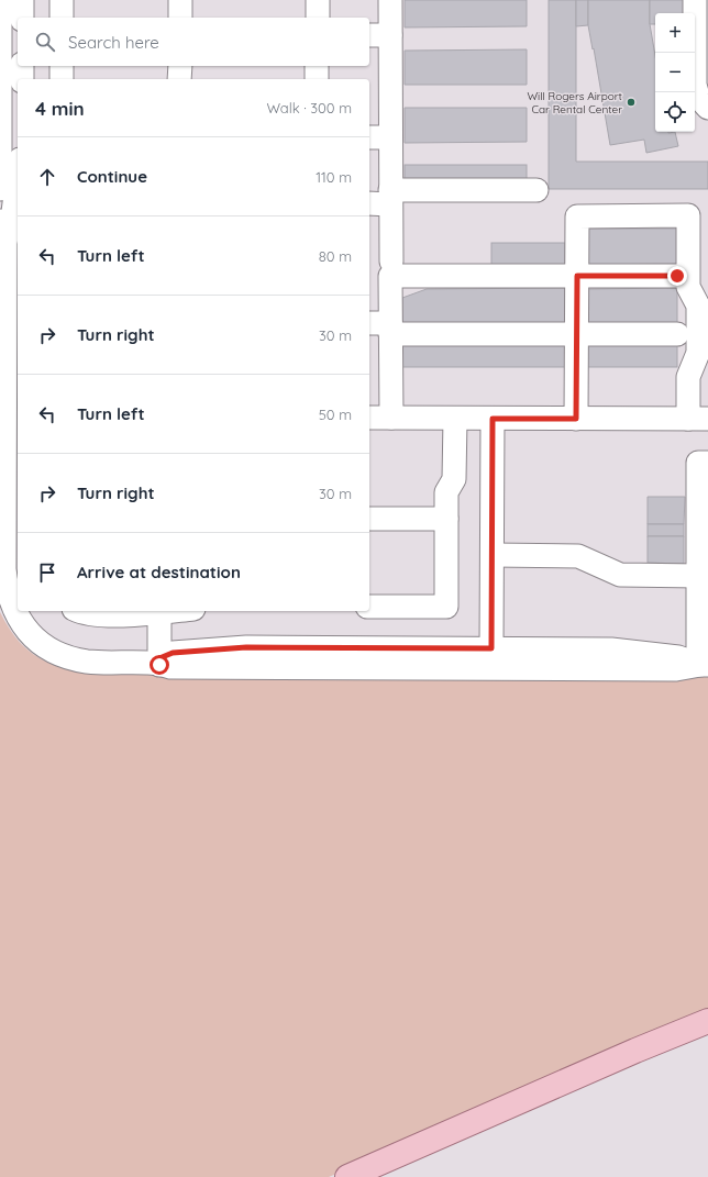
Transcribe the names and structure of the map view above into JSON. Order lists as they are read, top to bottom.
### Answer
{
  "places": ["Will Rogers Airport Car Rental Center"],
  "page": {
    "map_buttons": ["+", "−"],
    "search": "Search here",
    "heading": ["4 min", "Walk · 300 m"],
    "list": [
      ["Continue", "110 m"],
      ["Turn left", "80 m"],
      ["Turn right", "30 m"],
      ["Turn left", "50 m"],
      ["Turn right", "30 m"],
      "Arrive at destination"
    ]
  }
}
